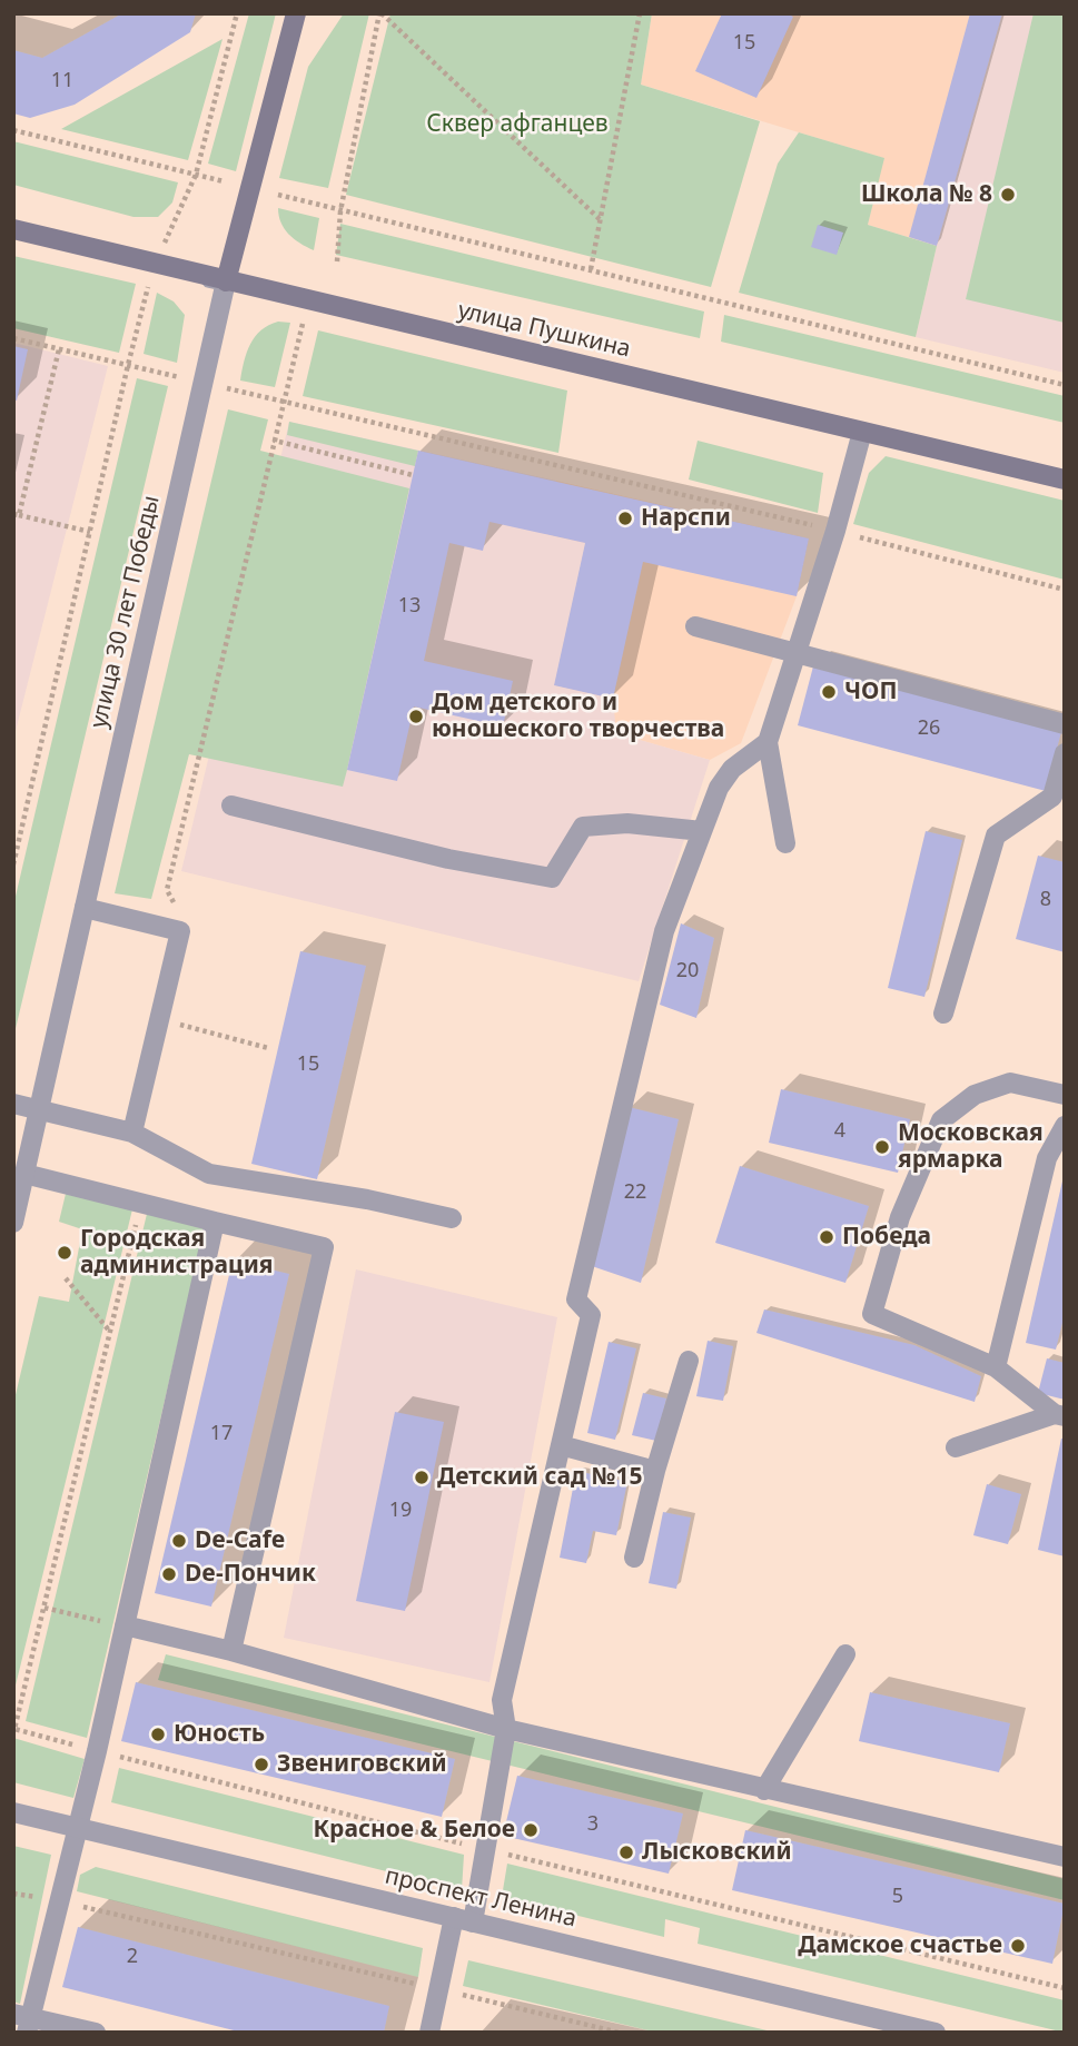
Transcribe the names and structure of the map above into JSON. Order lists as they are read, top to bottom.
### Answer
{
  "streets": {
    "main road": ["улица Пушкина", "улица 30 лет Победы"],
    "street": ["проспект Ленина"]
  },
  "crossings": [
    ["улица Пушкина", "улица 30 лет Победы"]
  ],
  "parks": ["Сквер афганцев"],
  "places": [
    "Школа № 8",
    "Нарспи",
    "ЧОП",
    "Дом детского и юношеского творчества",
    "Московская ярмарка",
    "Победа",
    "Городская администрация",
    "Детский сад №15",
    "De-Cafe",
    "De-Пончик",
    "Юность",
    "Звениговский",
    "Красное & Белое",
    "Лысковский",
    "Дамское счастье"
  ],
  "house_numbers": [
    "15",
    "11",
    "13",
    "26",
    "8",
    "20",
    "15",
    "4",
    "22",
    "17",
    "19",
    "3",
    "5",
    "2"
  ]
}
